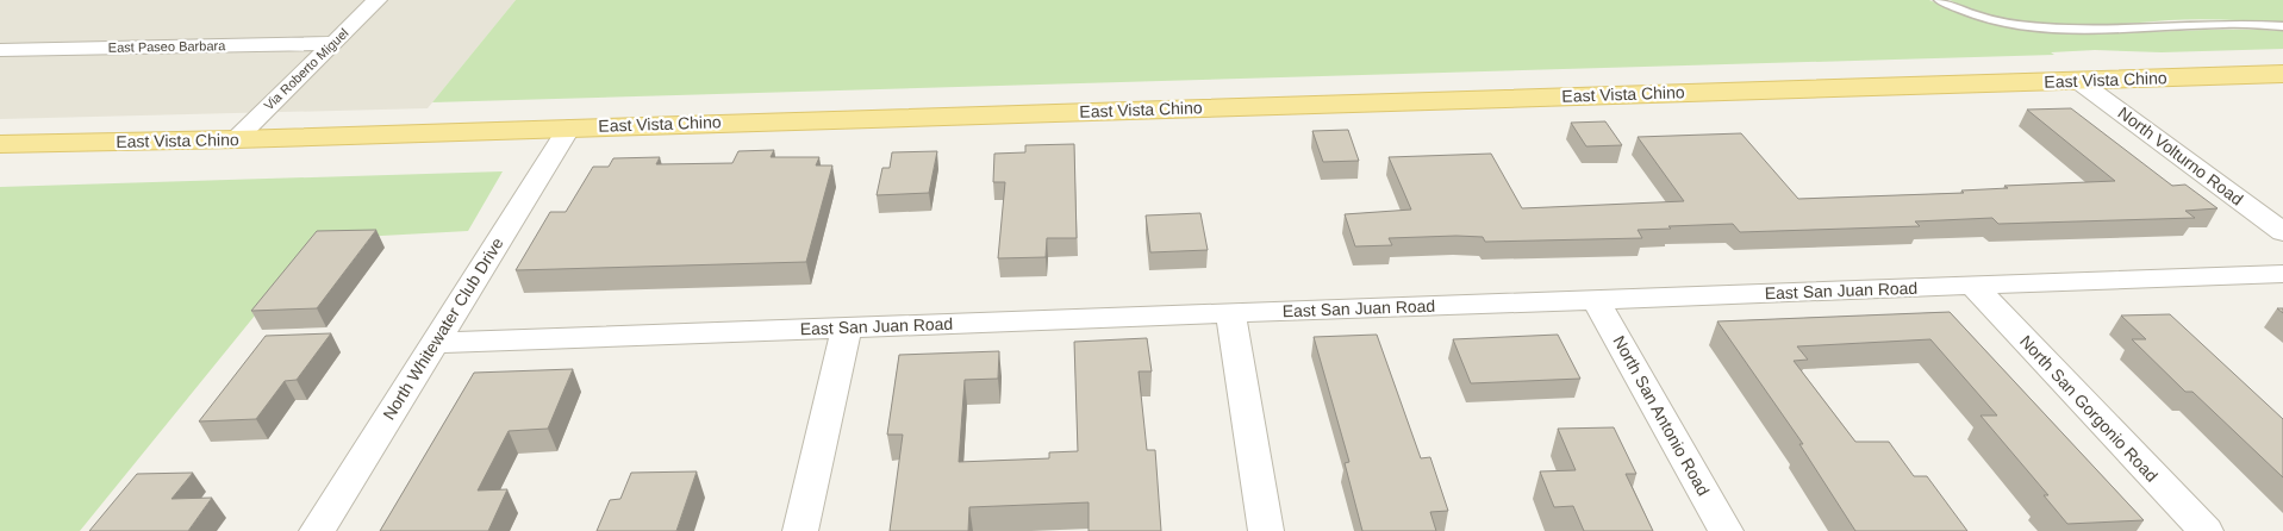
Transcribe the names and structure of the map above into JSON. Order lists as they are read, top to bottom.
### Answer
{
  "streets": {
    "main road": ["East Vista Chino"],
    "street": [
      "East Paseo Barbara",
      "Via Roberto Miguel",
      "North Volturno Road",
      "East San Juan Road",
      "North Whitewater Club Drive",
      "North San Gorgonio Road",
      "North San Antonio Road"
    ]
  },
  "crossings": [
    ["East Paseo Barbara", "Via Roberto Miguel"],
    ["Via Roberto Miguel", "East Vista Chino"],
    ["East Vista Chino", "North Volturno Road"],
    ["East Vista Chino", "North Whitewater Club Drive"],
    ["East San Juan Road", "North Whitewater Club Drive"],
    ["East San Juan Road", "North San Gorgonio Road"],
    ["East San Juan Road", "North San Antonio Road"]
  ]
}
